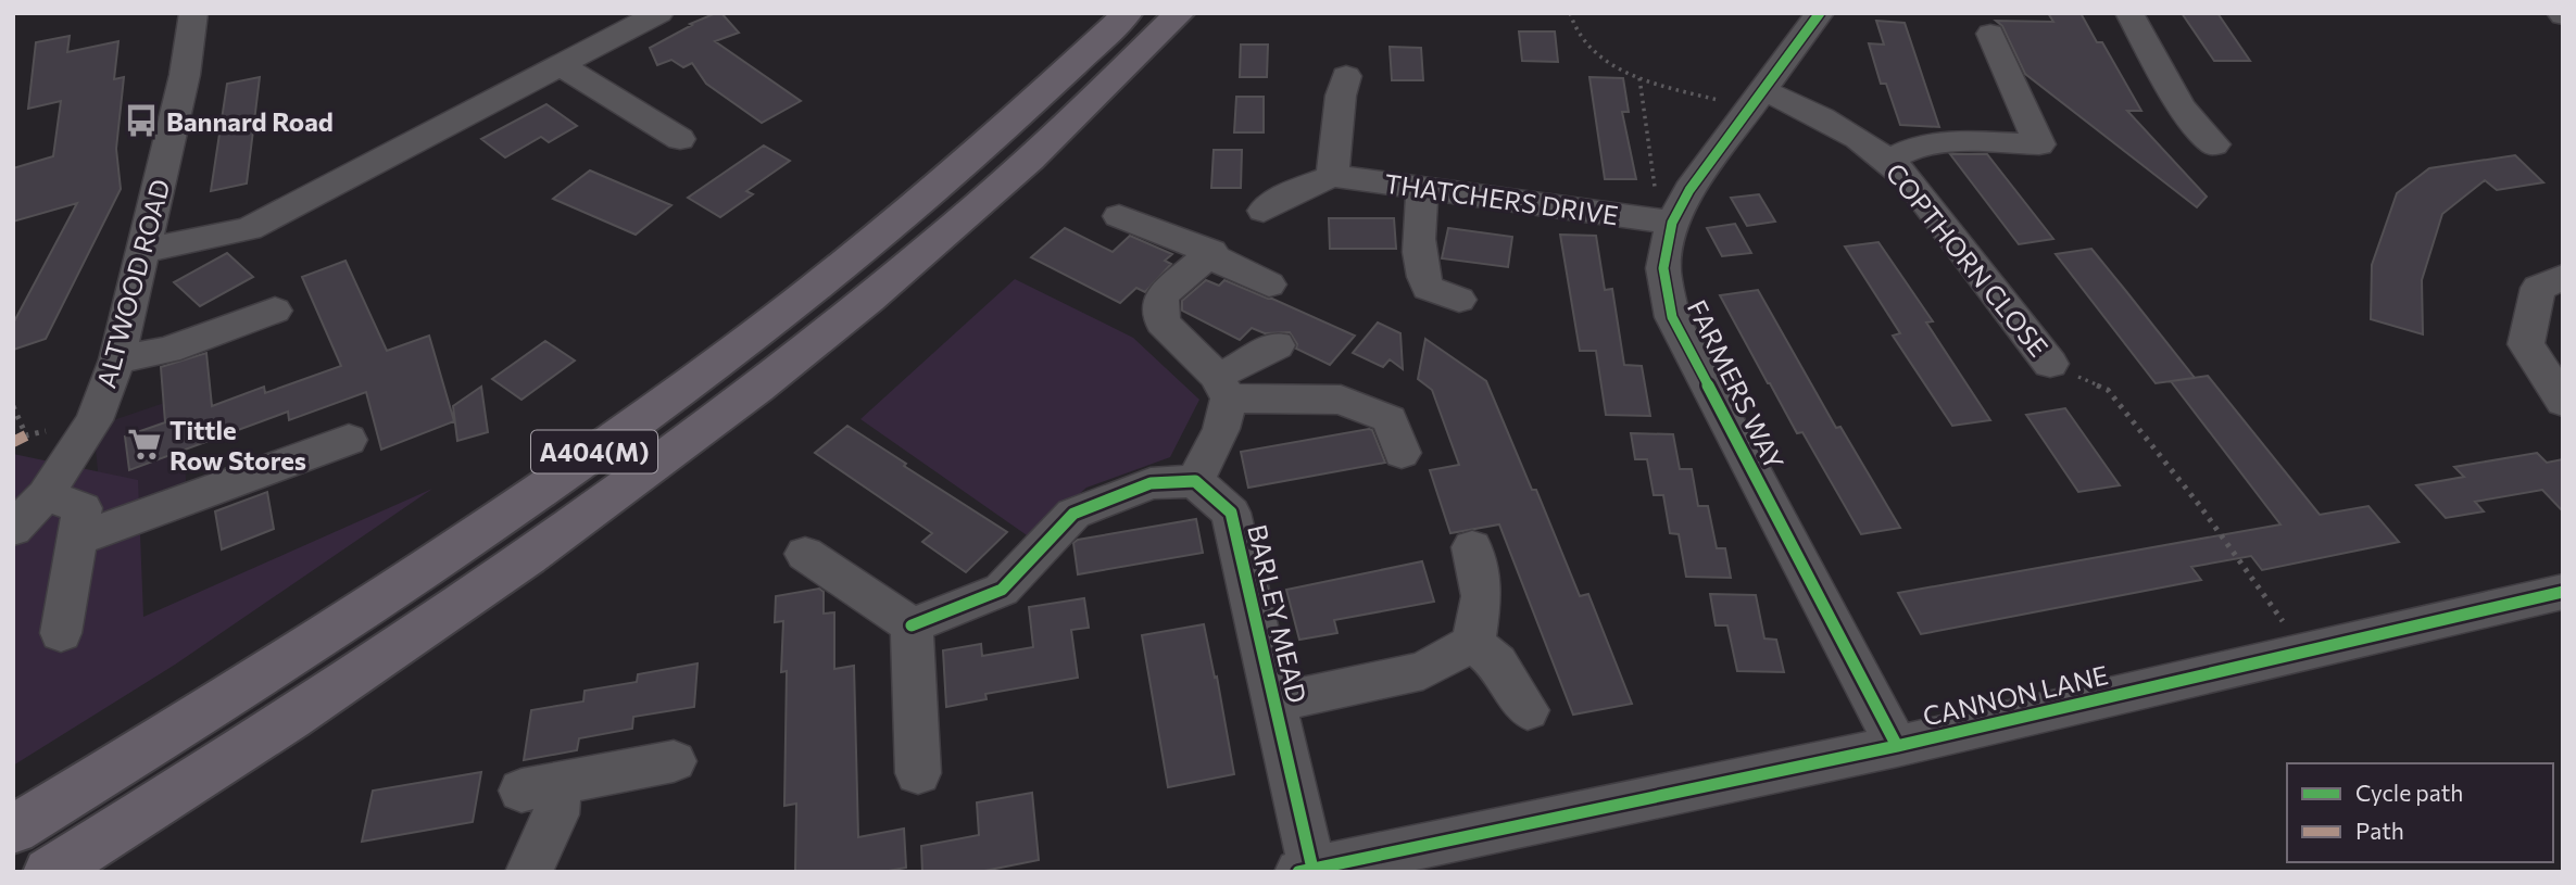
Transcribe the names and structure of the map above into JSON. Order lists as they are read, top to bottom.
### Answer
{
  "streets": {
    "highway": ["A404(M)"],
    "street": [
      "THATCHERS DRIVE",
      "COPTHORN CLOSE",
      "ALTWOOD ROAD",
      "FARMERS WAY",
      "BARLEY MEAD",
      "CANNON LANE"
    ]
  },
  "crossings": [
    ["THATCHERS DRIVE", "FARMERS WAY"],
    ["COPTHORN CLOSE", "FARMERS WAY"],
    ["FARMERS WAY", "CANNON LANE"],
    ["BARLEY MEAD", "CANNON LANE"]
  ],
  "places": {
    "bus stop": ["Bannard Road"],
    "supermarket": ["Tittle Row Stores"]
  },
  "legend": ["Cycle path", "Path"]
}
